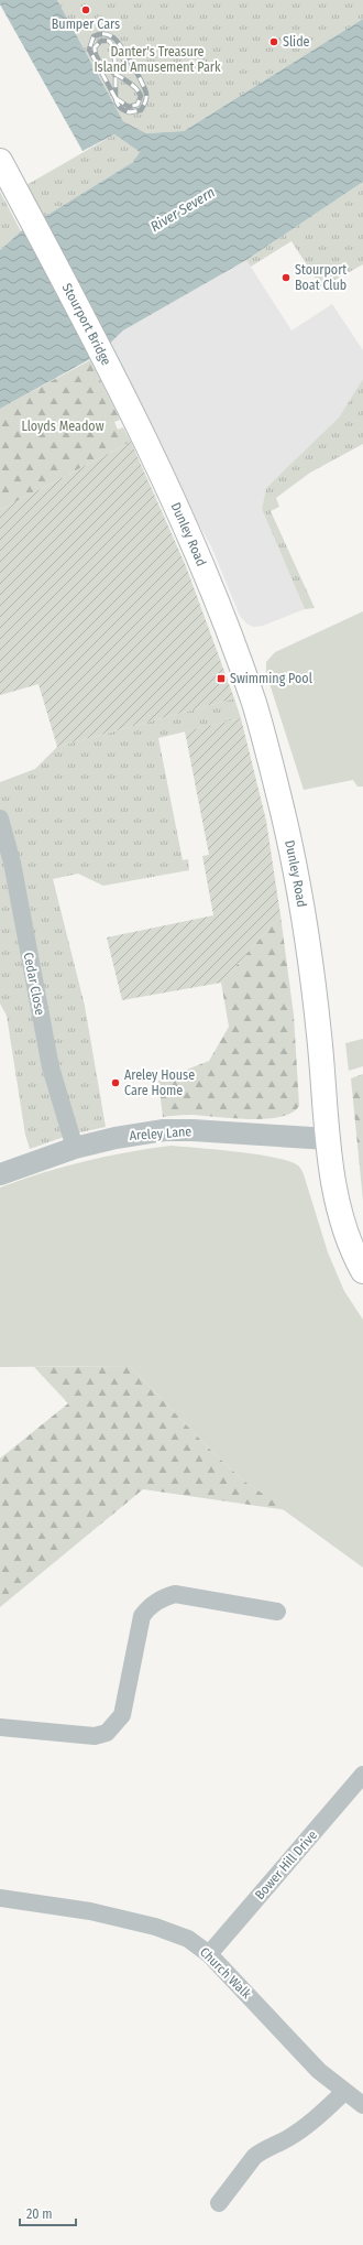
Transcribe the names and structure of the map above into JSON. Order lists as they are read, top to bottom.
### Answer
{
  "streets": {
    "main road": ["Stourport Bridge", "Dunley Road"],
    "street": [
      "Cedar Close",
      "Areley Lane",
      "Bower Hill Drive",
      "Church Walk"
    ]
  },
  "crossings": [
    ["Stourport Bridge", "Dunley Road"],
    ["Dunley Road", "Areley Lane"],
    ["Cedar Close", "Areley Lane"],
    ["Bower Hill Drive", "Church Walk"]
  ],
  "water": ["River Severn"],
  "parks": ["Danter's Treasure Island Amusement Park", "Lloyds Meadow"],
  "places": {
    "other": [
      "Bumper Cars",
      "Slide",
      "Stourport Boat Club",
      "Areley House Care Home"
    ],
    "transit": ["Swimming Pool"]
  },
  "scale_bar": "20 m"
}
